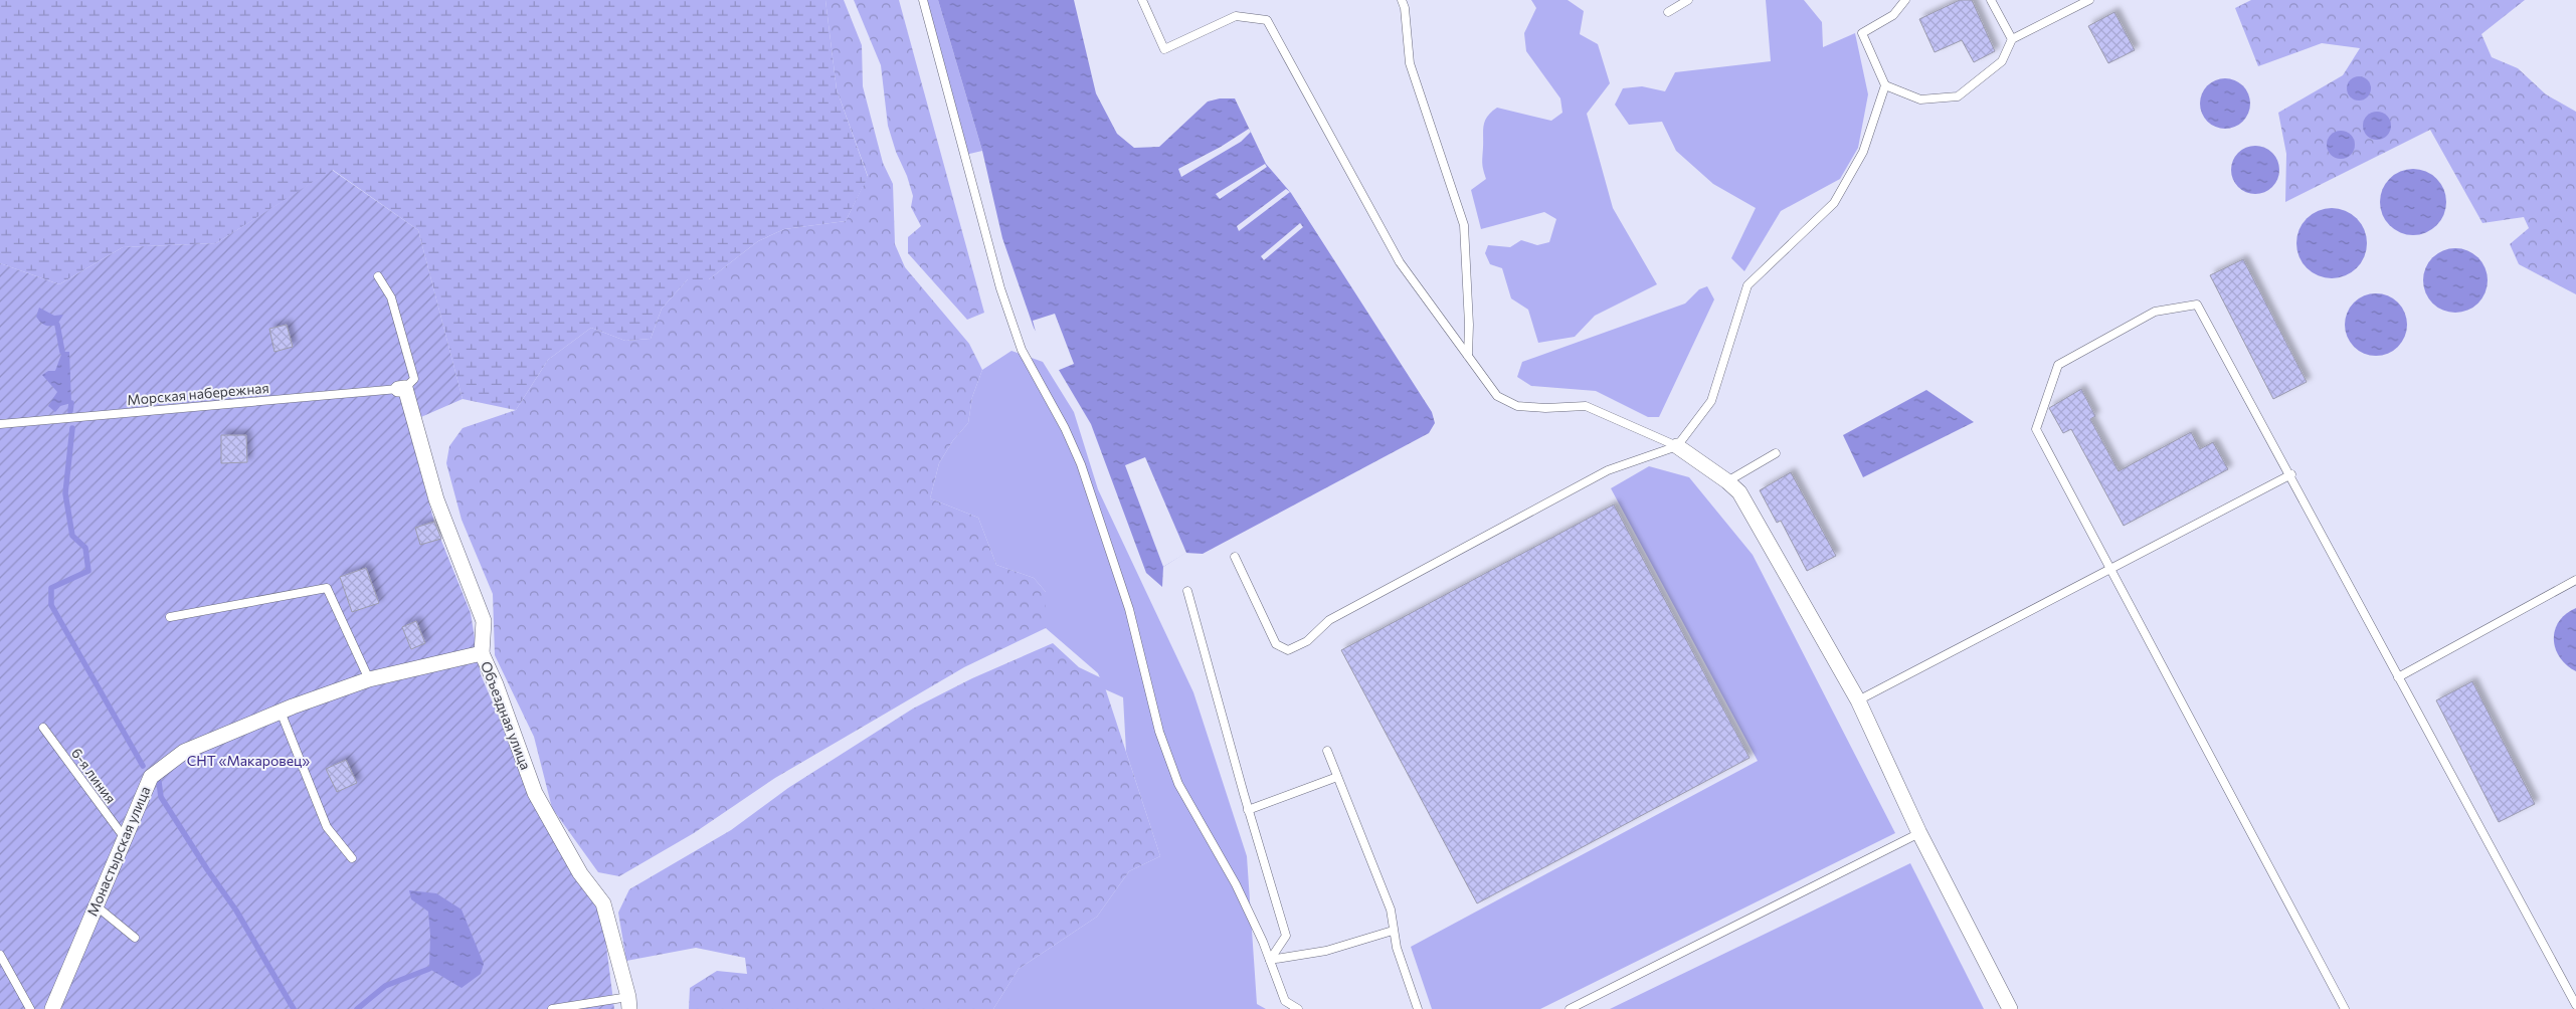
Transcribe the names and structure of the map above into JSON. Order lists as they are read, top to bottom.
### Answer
{
  "streets": {
    "street": ["Объездная улица", "Монастырская улица"],
    "lane": ["Морская набережная", "6-я линия"]
  },
  "crossings": [
    ["Морская набережная", "Объездная улица"],
    ["Объездная улица", "Монастырская улица"],
    ["6-я линия", "Монастырская улица"]
  ],
  "parks": ["СНТ «Макаровец»"]
}
